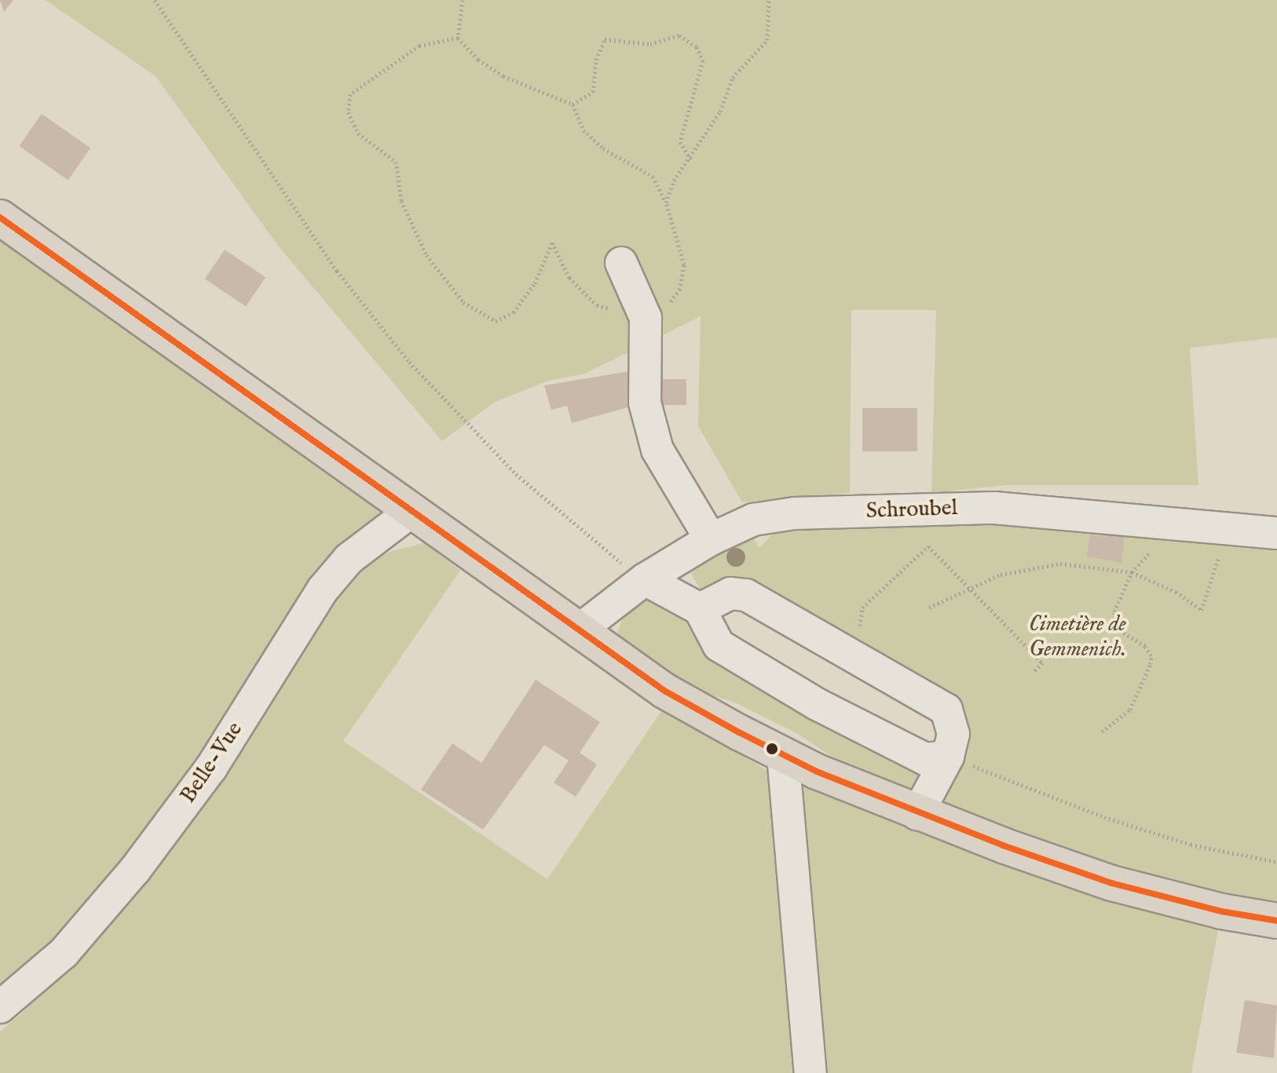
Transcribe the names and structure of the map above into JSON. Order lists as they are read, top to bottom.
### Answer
{
  "streets": {
    "street": ["Schroubel", "Belle-Vue"]
  },
  "parks": ["Cimetière de Gemmenich."]
}
